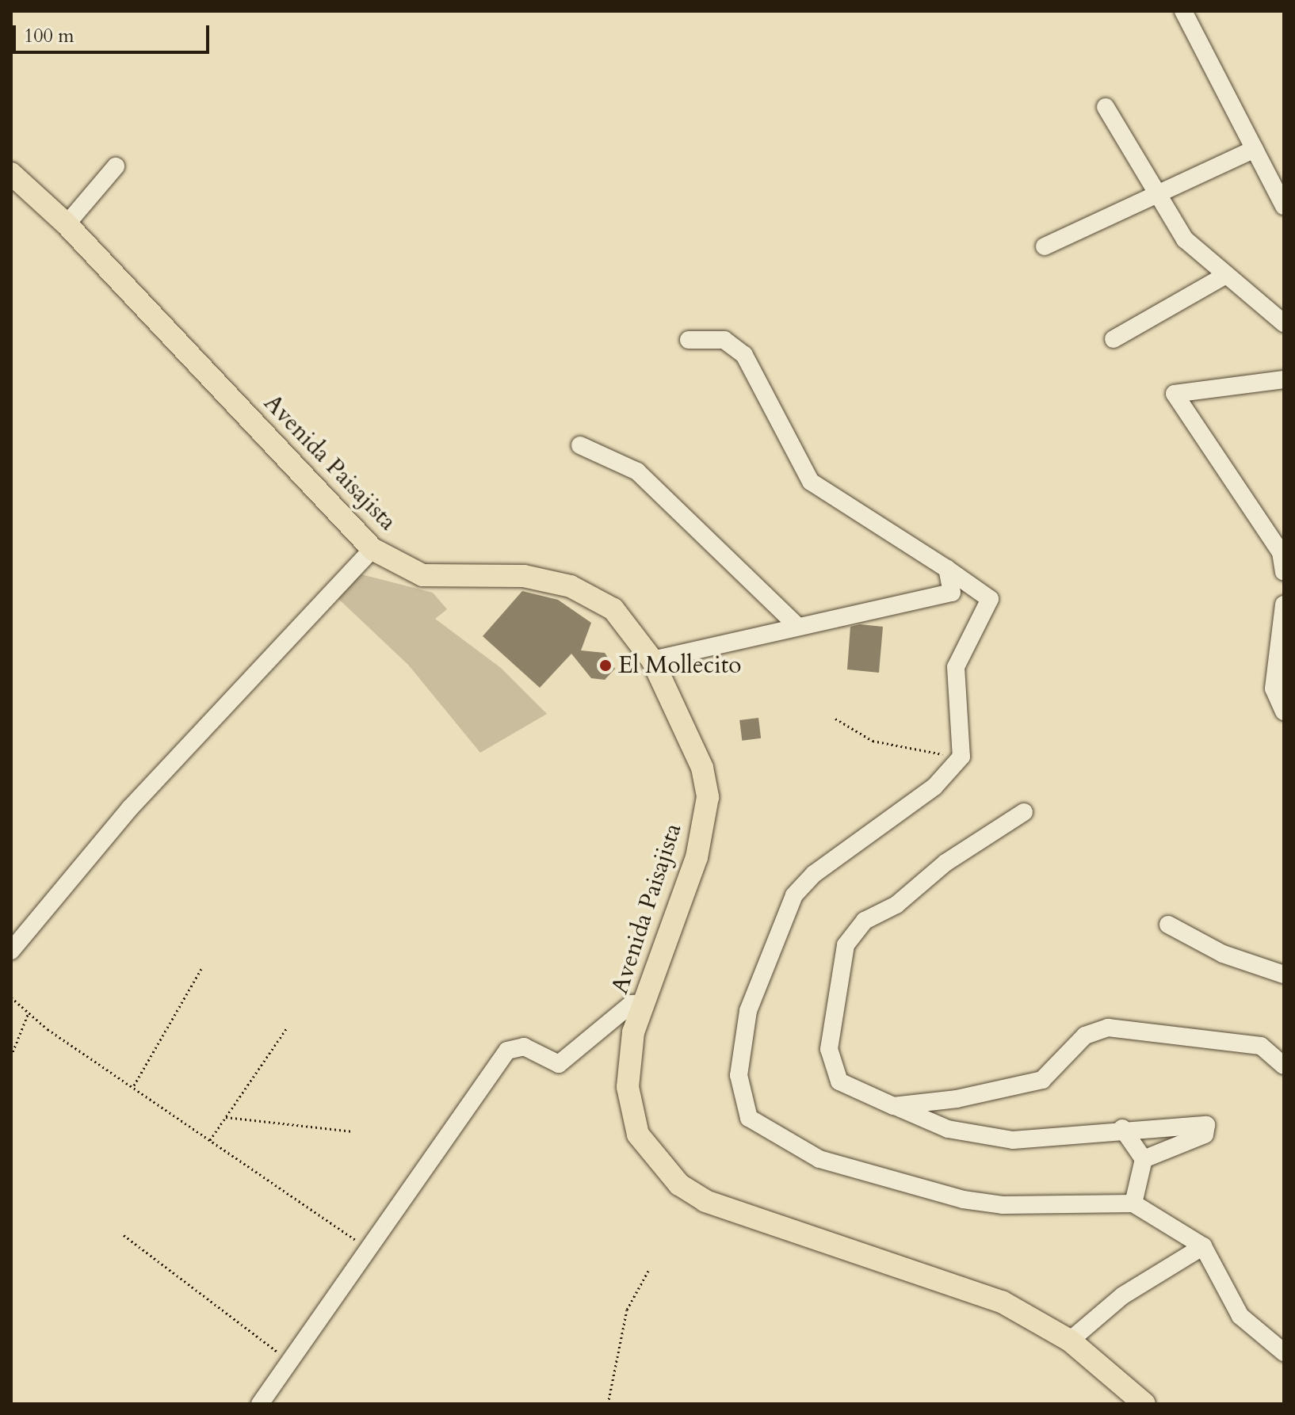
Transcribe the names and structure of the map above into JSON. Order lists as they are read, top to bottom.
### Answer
{
  "streets": {
    "main road": ["Avenida Paisajista"]
  },
  "places": ["El Mollecito"],
  "scale_bar": "100 m"
}
